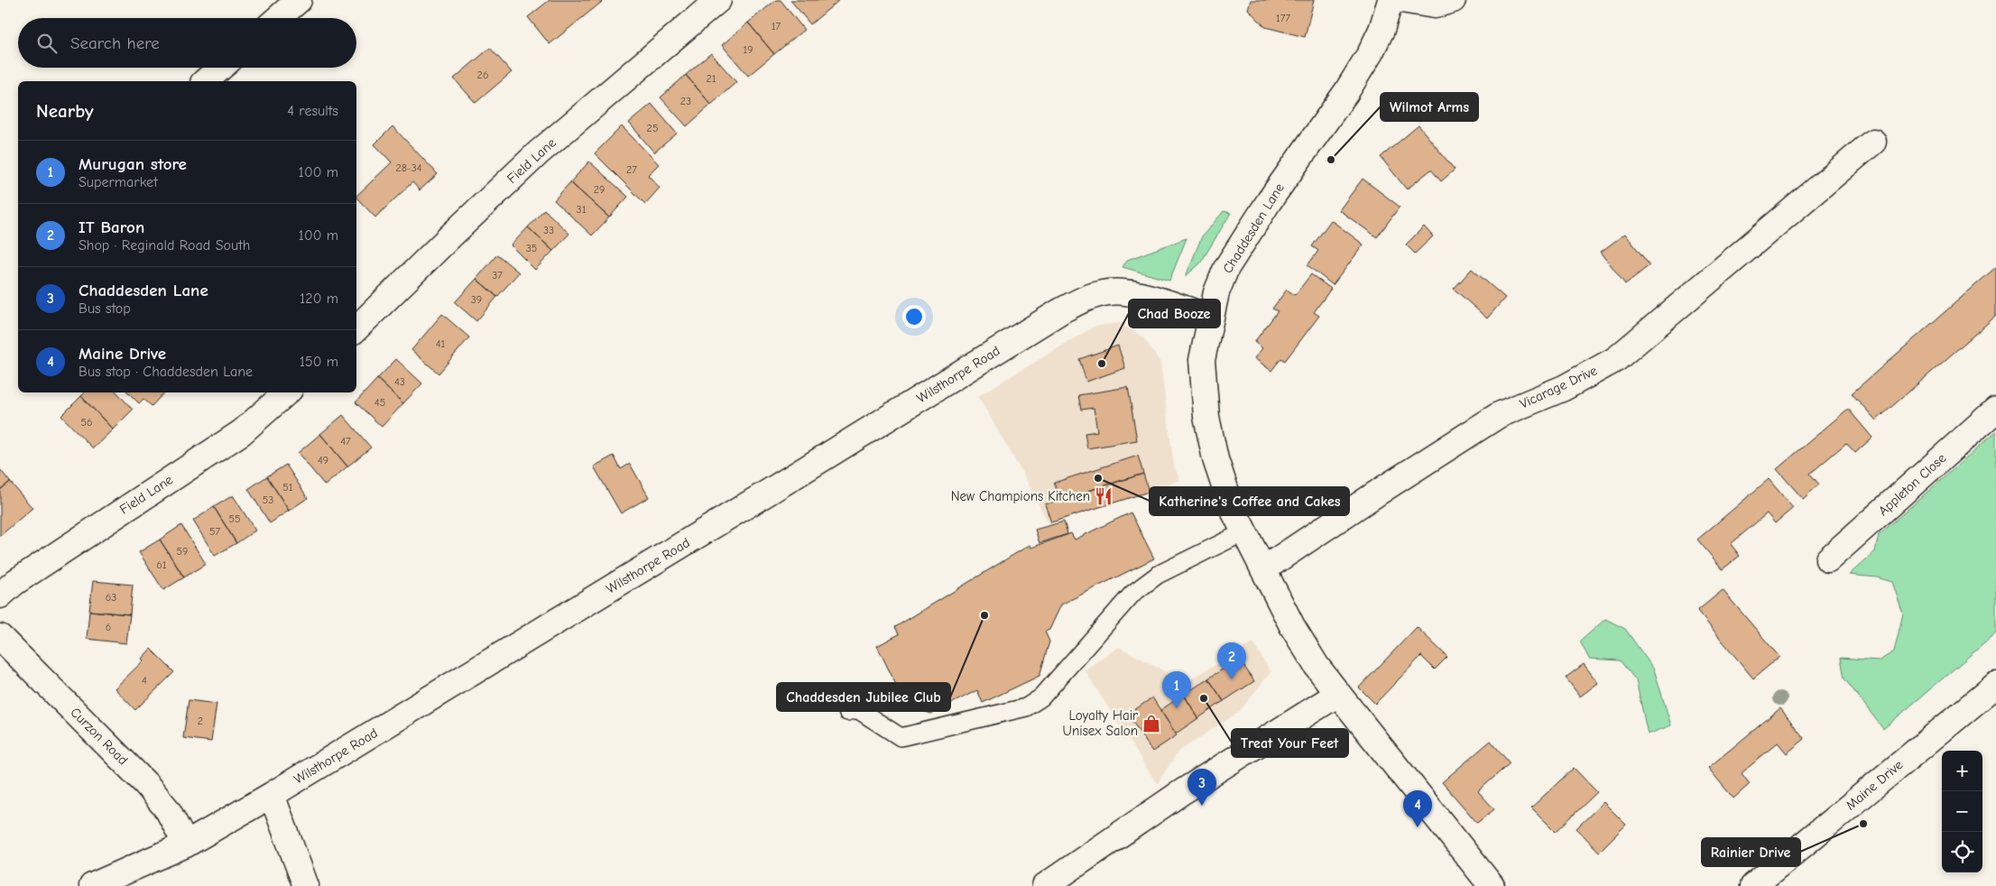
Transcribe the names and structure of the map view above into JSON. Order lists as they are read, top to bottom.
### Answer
{
  "streets": {
    "street": [
      "Field Lane",
      "Chaddesden Lane",
      "Wilsthorpe Road",
      "Vicarage Drive",
      "Appleton Close",
      "Curzon Road",
      "Maine Drive"
    ]
  },
  "crossings": [
    ["Chaddesden Lane", "Wilsthorpe Road"],
    ["Chaddesden Lane", "Vicarage Drive"],
    ["Wilsthorpe Road", "Curzon Road"]
  ],
  "places": {
    "other": [
      "Wilmot Arms",
      "Chad Booze",
      "Katherine's Coffee and Cakes",
      "Chaddesden Jubilee Club",
      "Treat Your Feet",
      "Rainier Drive"
    ],
    "restaurant": ["New Champions Kitchen"],
    "shop": ["Loyalty Hair Unisex Salon"]
  },
  "house_numbers": [
    "177",
    "17",
    "19",
    "26",
    "21",
    "23",
    "25",
    "28-34",
    "27",
    "29",
    "31",
    "33",
    "35",
    "37",
    "39",
    "41",
    "43",
    "45",
    "56",
    "47",
    "49",
    "51",
    "53",
    "55",
    "57",
    "59",
    "61",
    "63",
    "6",
    "4",
    "2"
  ],
  "page": {
    "search": "Search here",
    "heading": ["Nearby", "4 results"],
    "list": [
      {
        "mark": "1",
        "name": "Murugan store",
        "note": "Supermarket",
        "value": "100 m"
      },
      {
        "mark": "2",
        "name": "IT Baron",
        "note": "Shop · Reginald Road South",
        "value": "100 m"
      },
      {
        "mark": "3",
        "name": "Chaddesden Lane",
        "note": "Bus stop",
        "value": "120 m"
      },
      {
        "mark": "4",
        "name": "Maine Drive",
        "note": "Bus stop · Chaddesden Lane",
        "value": "150 m"
      }
    ],
    "pins": [
      "2",
      "1",
      "3",
      "4"
    ],
    "map_buttons": ["+", "−"]
  }
}
